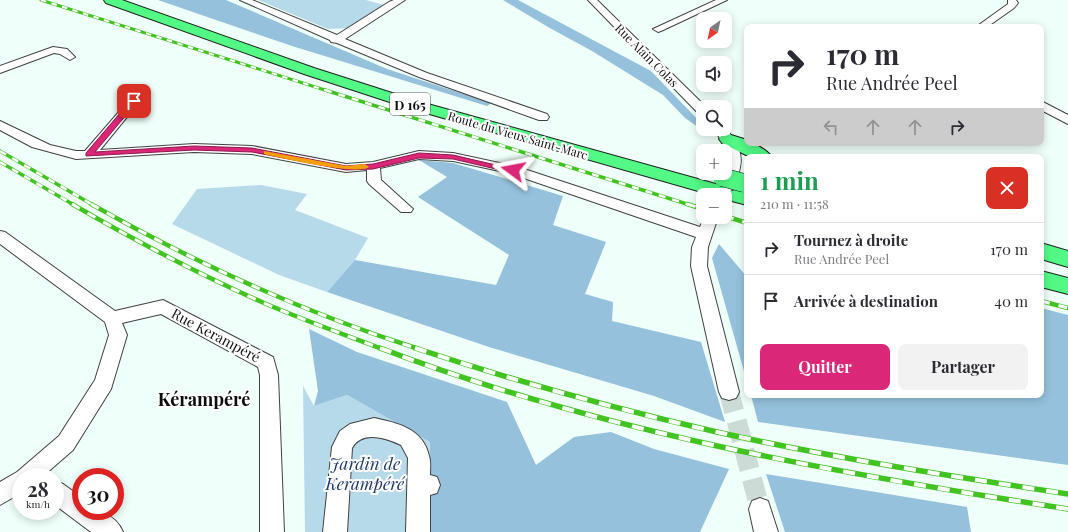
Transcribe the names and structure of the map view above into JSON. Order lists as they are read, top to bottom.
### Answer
{
  "streets": {
    "highway": ["D 165", "Route du Vieux Saint-Marc"],
    "street": ["Rue Alain Colas", "Rue Kerampéré"]
  },
  "districts": ["Kérampéré"],
  "parks": ["Jardin de Kerampéré"],
  "north": "bottom left",
  "page": {
    "map_buttons": ["+", "−"],
    "turn": ["170 m", "Rue Andrée Peel"],
    "heading": ["1 min", "210 m · 11:58"],
    "list": [
      {
        "name": "Tournez à droite",
        "note": "Rue Andrée Peel",
        "value": "170 m"
      },
      {
        "name": "Arrivée à destination",
        "value": "40 m"
      }
    ],
    "buttons": ["Quitter", "Partager"],
    "speed": "28 km/h",
    "limit": "30"
  }
}
